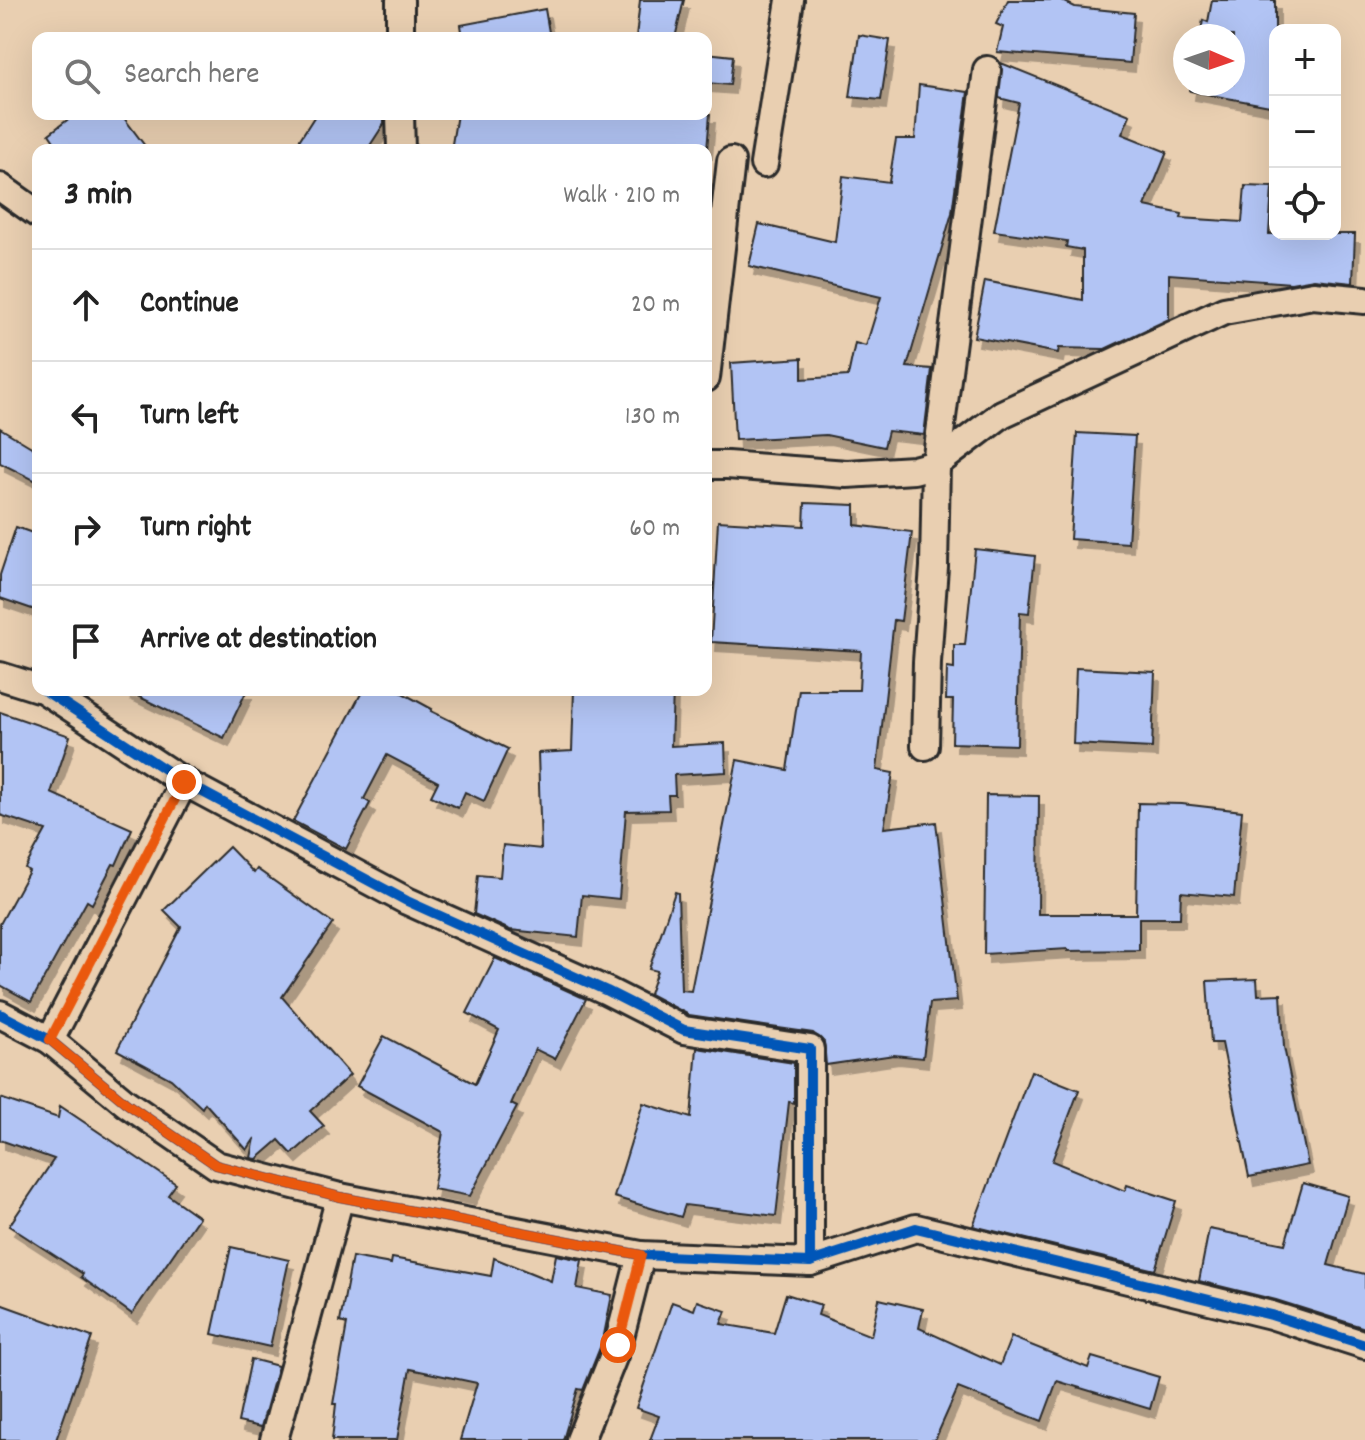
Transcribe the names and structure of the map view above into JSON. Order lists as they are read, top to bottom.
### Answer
{
  "north": "right",
  "page": {
    "map_buttons": ["+", "−"],
    "search": "Search here",
    "heading": ["3 min", "Walk · 210 m"],
    "list": [
      ["Continue", "20 m"],
      ["Turn left", "130 m"],
      ["Turn right", "60 m"],
      "Arrive at destination"
    ]
  }
}
